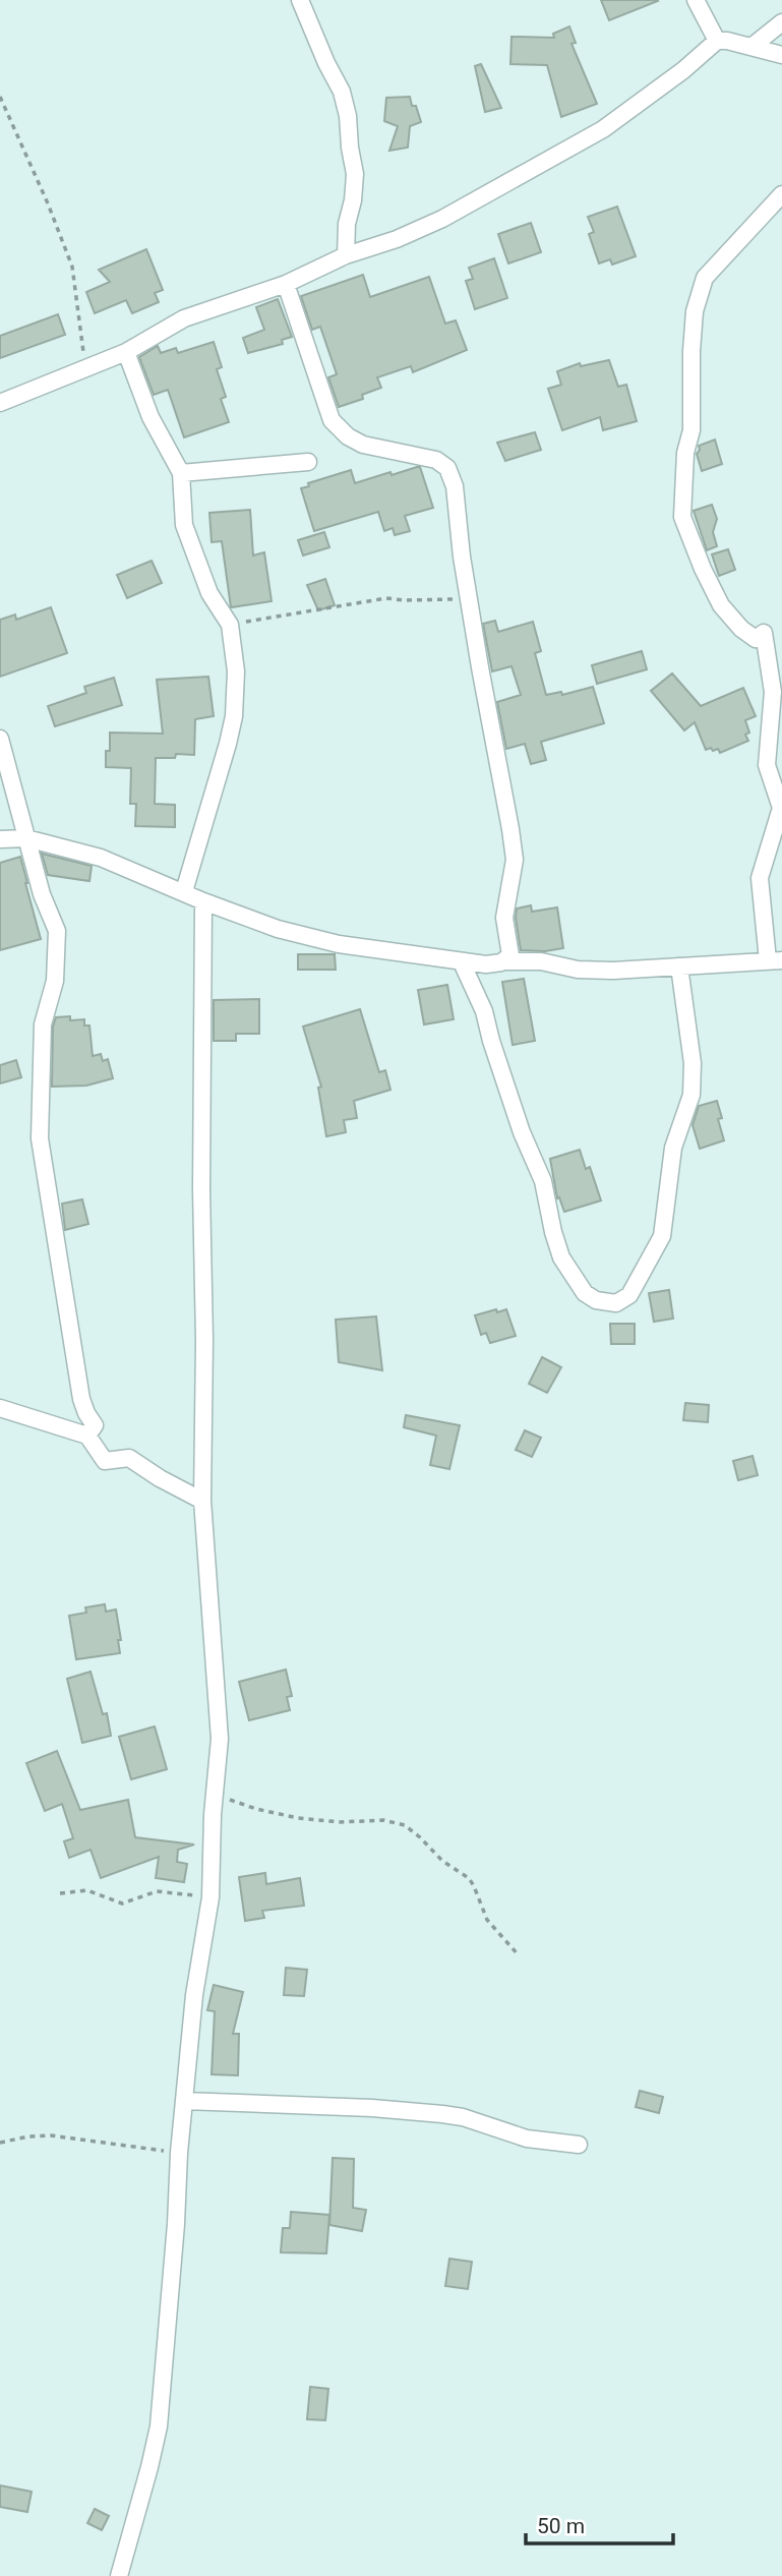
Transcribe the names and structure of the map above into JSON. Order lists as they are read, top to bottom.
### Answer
{
  "scale_bar": "50 m"
}
